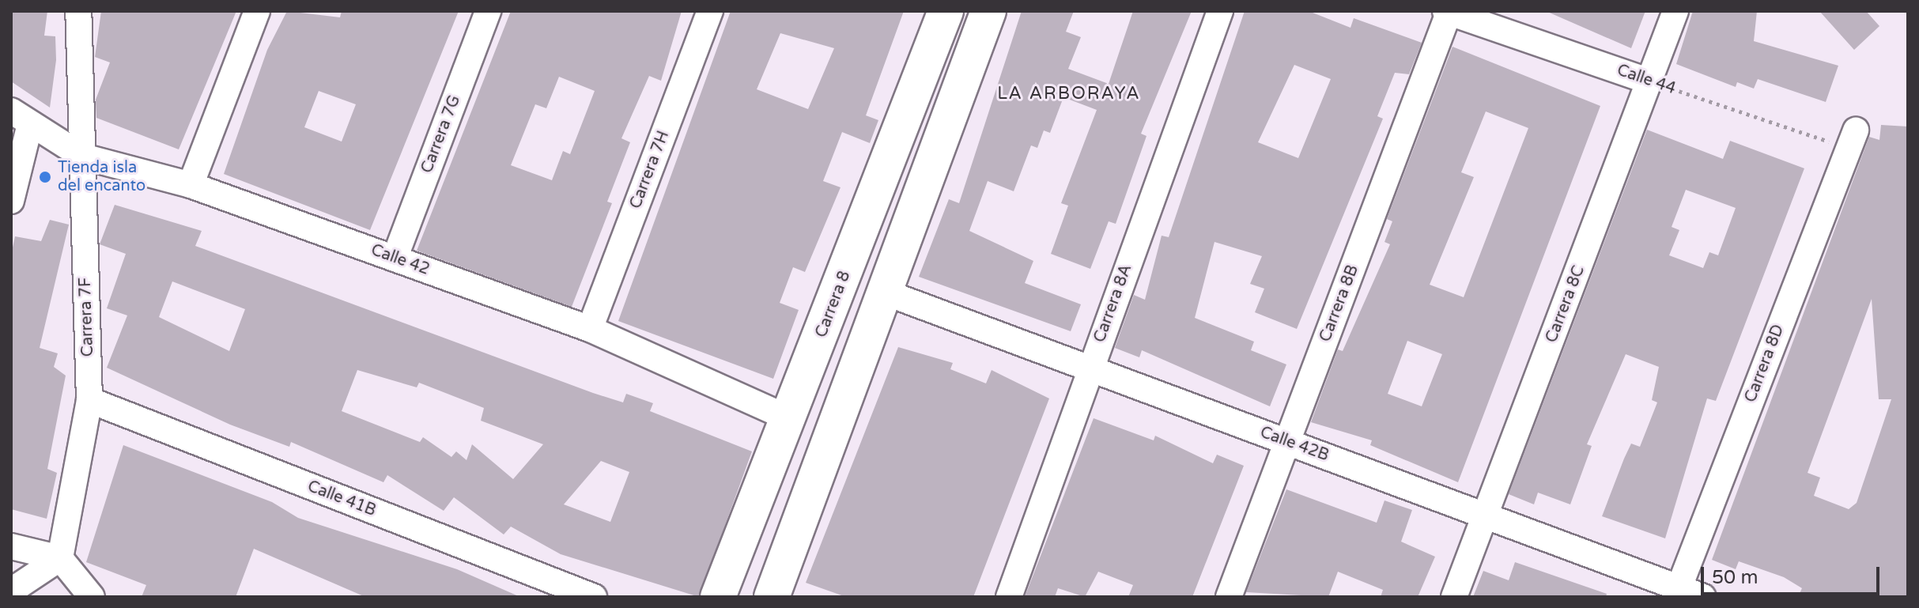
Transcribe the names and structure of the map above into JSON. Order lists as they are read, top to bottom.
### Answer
{
  "streets": {
    "street": [
      "Calle 44",
      "Carrera 7G",
      "Carrera 7H",
      "Calle 42",
      "Carrera 8A",
      "Carrera 8B",
      "Carrera 8",
      "Carrera 8C",
      "Carrera 7F",
      "Carrera 8D",
      "Calle 42B",
      "Calle 41B"
    ]
  },
  "crossings": [
    ["Calle 44", "Carrera 8B"],
    ["Calle 44", "Carrera 8C"],
    ["Calle 44", "Carrera 8D"],
    ["Carrera 7G", "Calle 42"],
    ["Carrera 7H", "Calle 42"],
    ["Calle 42", "Carrera 8"],
    ["Calle 42", "Carrera 7F"],
    ["Carrera 8A", "Calle 42B"],
    ["Carrera 8B", "Calle 42B"],
    ["Carrera 8C", "Calle 42B"],
    ["Carrera 7F", "Calle 41B"],
    ["Carrera 8D", "Calle 42B"]
  ],
  "districts": ["LA ARBORAYA"],
  "places": ["Tienda isla del encanto"],
  "scale_bar": "50 m"
}
